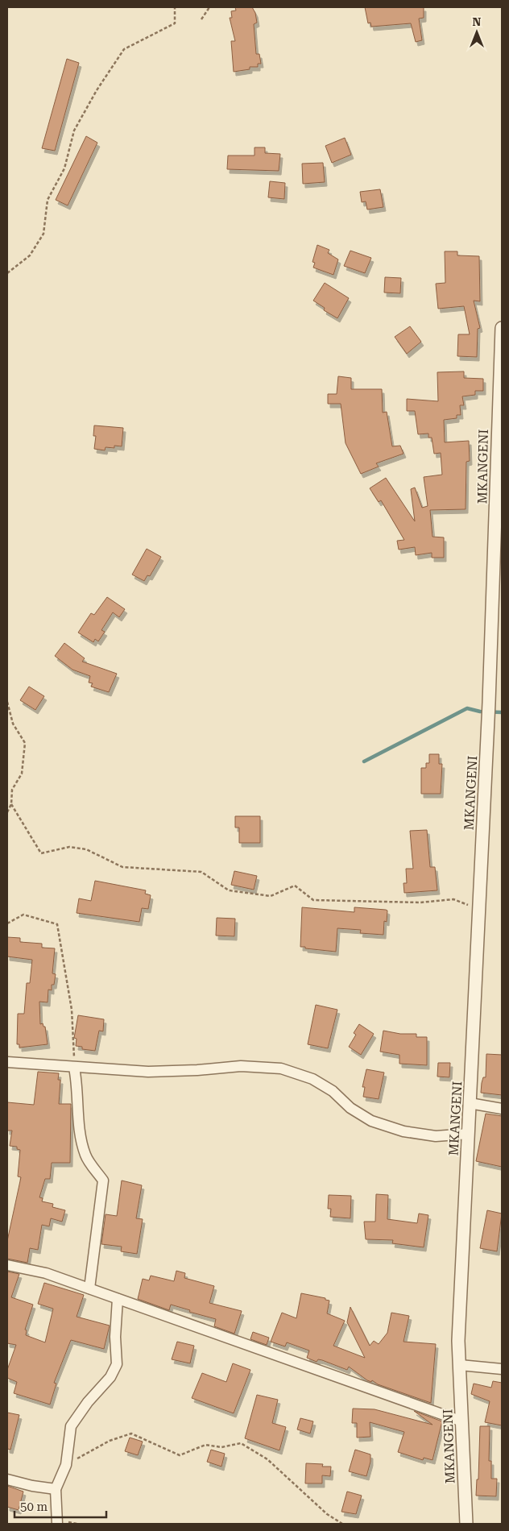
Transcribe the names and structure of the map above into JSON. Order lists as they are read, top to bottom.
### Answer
{
  "streets": {
    "street": ["MKANGENI"]
  },
  "scale_bar": "50 m",
  "north": "top"
}
